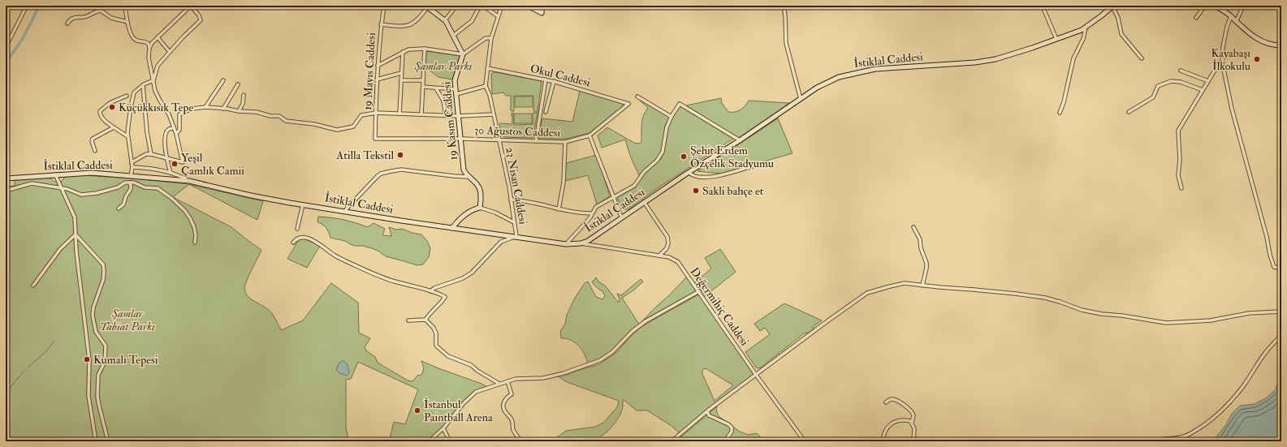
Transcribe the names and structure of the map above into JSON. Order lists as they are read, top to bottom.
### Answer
{
  "streets": {
    "main road": ["İstiklal Caddesi", "19 Kasım Caddesi"],
    "street": [
      "19 Mayıs Caddesi",
      "Okul Caddesi",
      "30 Ağustos Caddesi",
      "23 Nisan Caddesi",
      "Değermihiç Caddesi"
    ]
  },
  "crossings": [
    ["İstiklal Caddesi", "23 Nisan Caddesi"],
    ["İstiklal Caddesi", "Değermihiç Caddesi"],
    ["19 Mayıs Caddesi", "30 Ağustos Caddesi"],
    ["Okul Caddesi", "30 Ağustos Caddesi"],
    ["Okul Caddesi", "23 Nisan Caddesi"],
    ["19 Kasım Caddesi", "30 Ağustos Caddesi"],
    ["30 Ağustos Caddesi", "23 Nisan Caddesi"]
  ],
  "parks": ["Şamlar Parkı", "Şamlar Tabiat Parkı"],
  "places": [
    "Kayabaşı İlkokulu",
    "Küçükkısık Tepe",
    "Atilla Tekstil",
    "Şehit Erdem Özçelik Stadyumu",
    "Yeşil Çamlık Camii",
    "Sakli bahçe et",
    "Kumalı Tepesi",
    "İstanbul Paintball Arena"
  ]
}
